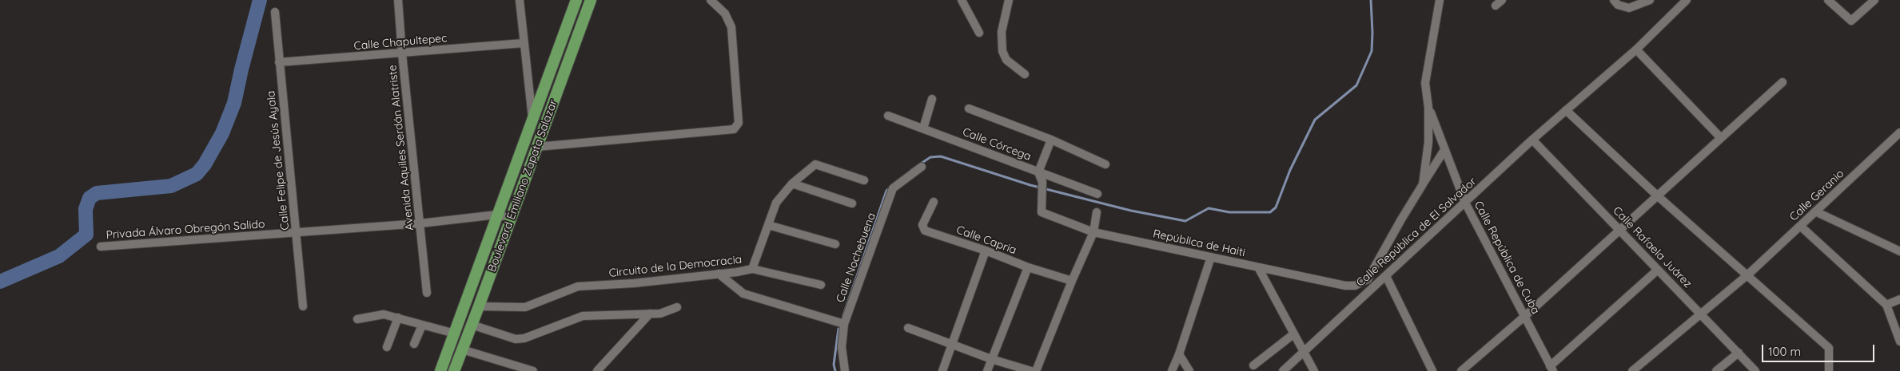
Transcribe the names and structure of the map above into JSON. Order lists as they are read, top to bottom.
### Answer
{
  "streets": {
    "main road": ["Boulevard Emiliano Zapata Salazar"],
    "street": [
      "Calle Chapultepec",
      "Calle Córcega",
      "Avenida Aquiles Serdán Alatriste",
      "Calle Felipe de Jesús Ayala",
      "Calle Geranio",
      "Privada Álvaro Obregón Salido",
      "Calle República de El Salvador",
      "Calle Capria",
      "República de Haiti",
      "Calle Rafaela Juárez",
      "Calle Nochebuena",
      "Calle República de Cuba",
      "Circuito de la Democracia"
    ]
  },
  "crossings": [
    ["Calle Chapultepec", "Avenida Aquiles Serdán Alatriste"],
    ["Calle Chapultepec", "Calle Felipe de Jesús Ayala"],
    ["Calle Córcega", "República de Haiti"],
    ["Avenida Aquiles Serdán Alatriste", "Privada Álvaro Obregón Salido"],
    ["Calle Felipe de Jesús Ayala", "Privada Álvaro Obregón Salido"],
    ["Boulevard Emiliano Zapata Salazar", "Privada Álvaro Obregón Salido"],
    ["Boulevard Emiliano Zapata Salazar", "Circuito de la Democracia"],
    ["Calle Geranio", "Calle Rafaela Juárez"],
    ["Calle República de El Salvador", "Calle Rafaela Juárez"],
    ["Calle República de El Salvador", "Calle República de Cuba"]
  ],
  "scale_bar": "100 m"
}
